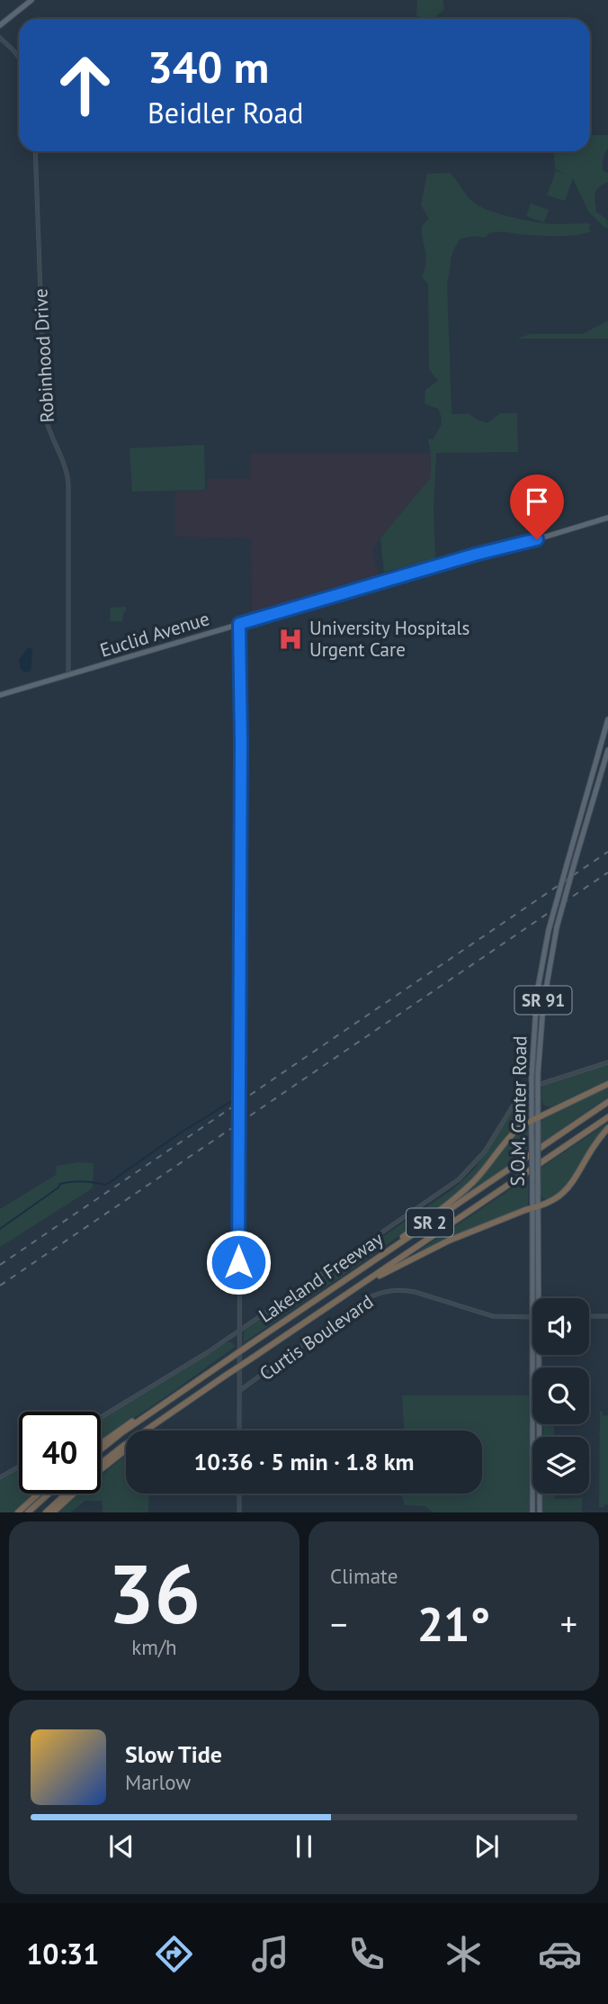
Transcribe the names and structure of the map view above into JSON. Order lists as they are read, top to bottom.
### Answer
{
  "streets": {
    "highway": ["SR 2", "Lakeland Freeway"],
    "main road": ["Euclid Avenue", "SR 91", "S.O.M. Center Road"],
    "street": ["Robinhood Drive", "Curtis Boulevard"]
  },
  "crossings": [
    ["Robinhood Drive", "Euclid Avenue"]
  ],
  "places": {
    "hospital": ["University Hospitals Urgent Care"]
  },
  "page": {
    "turn": ["340 m", "Beidler Road"],
    "limit": "40",
    "trip": "10:36 · 5 min · 1.8 km",
    "tile": [
      ["36", "km/h"],
      "Climate"
    ],
    "heat": ["−", "21°", "+"],
    "song": ["Slow Tide", "Marlow"],
    "tabs": "10:31"
  }
}
